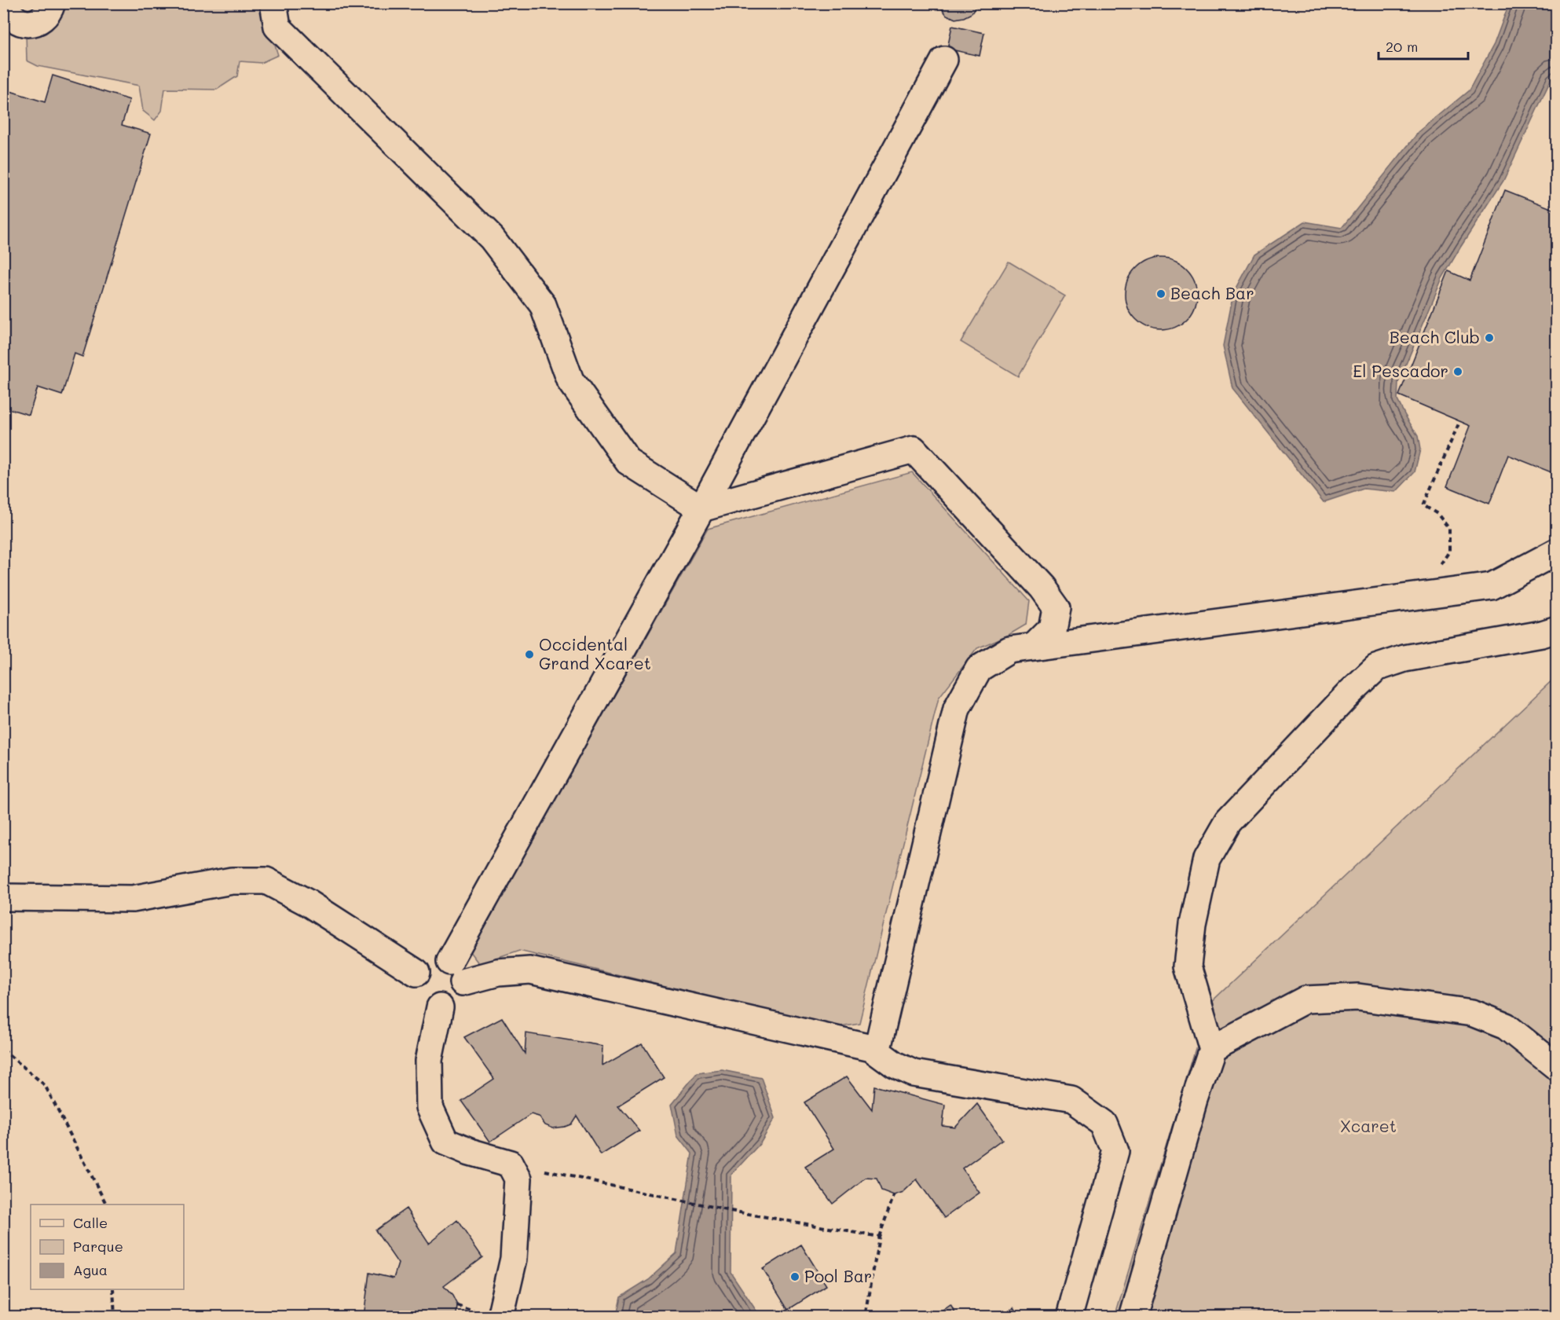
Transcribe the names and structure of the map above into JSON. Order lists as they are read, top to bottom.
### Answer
{
  "parks": ["Xcaret"],
  "places": [
    "Beach Bar",
    "Beach Club",
    "El Pescador",
    "Occidental Grand Xcaret",
    "Pool Bar"
  ],
  "legend": ["Calle", "Parque", "Agua"],
  "scale_bar": "20 m"
}
